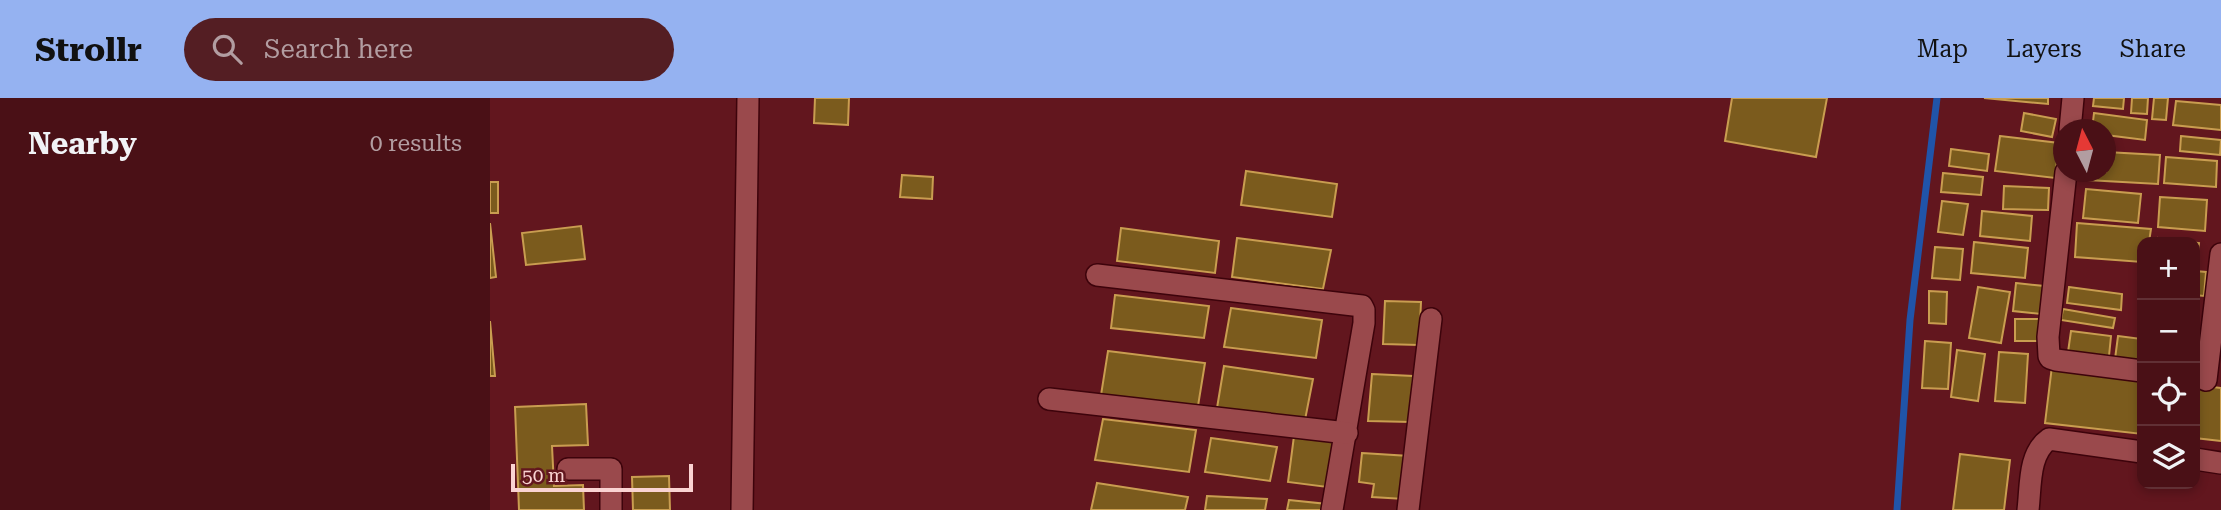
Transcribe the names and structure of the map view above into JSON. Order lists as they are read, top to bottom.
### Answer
{
  "scale_bar": "50 m",
  "north": "top",
  "page": {
    "header": "Strollr",
    "search": "Search here",
    "nav": ["Map", "Layers", "Share"],
    "heading": ["Nearby", "0 results"],
    "map_buttons": ["+", "−"],
    "scale": "50 m"
  }
}
